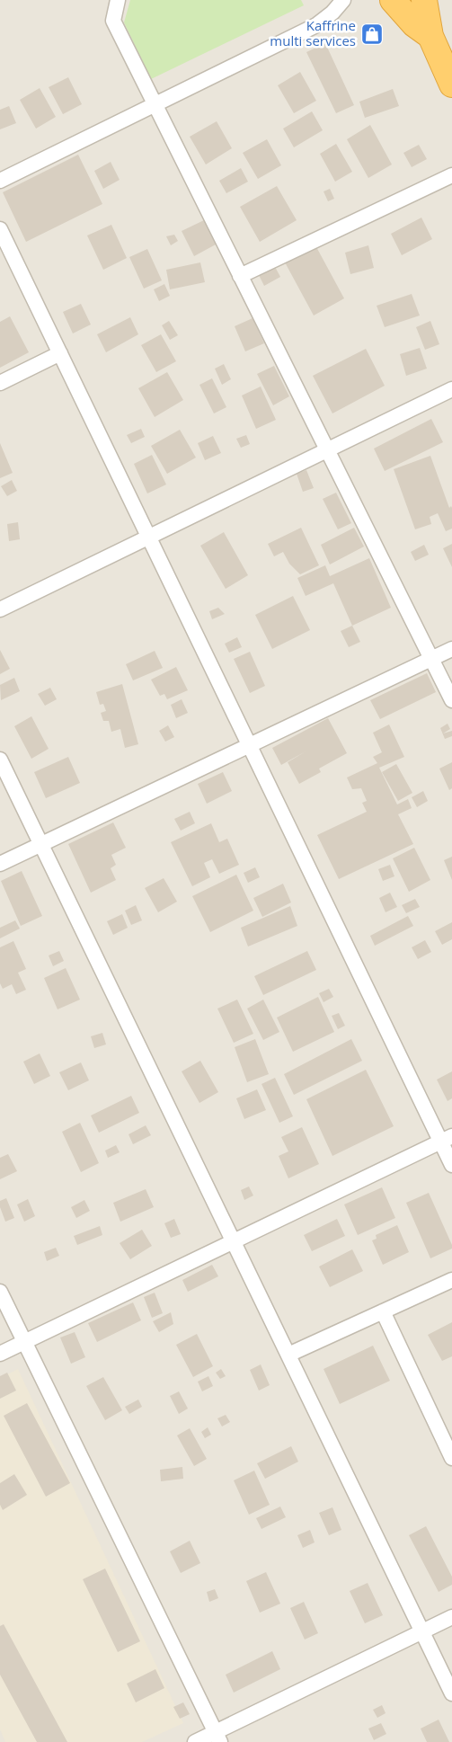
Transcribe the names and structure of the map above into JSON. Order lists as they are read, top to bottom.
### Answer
{
  "places": {
    "shop": ["Kaffrine multi services"]
  }
}
